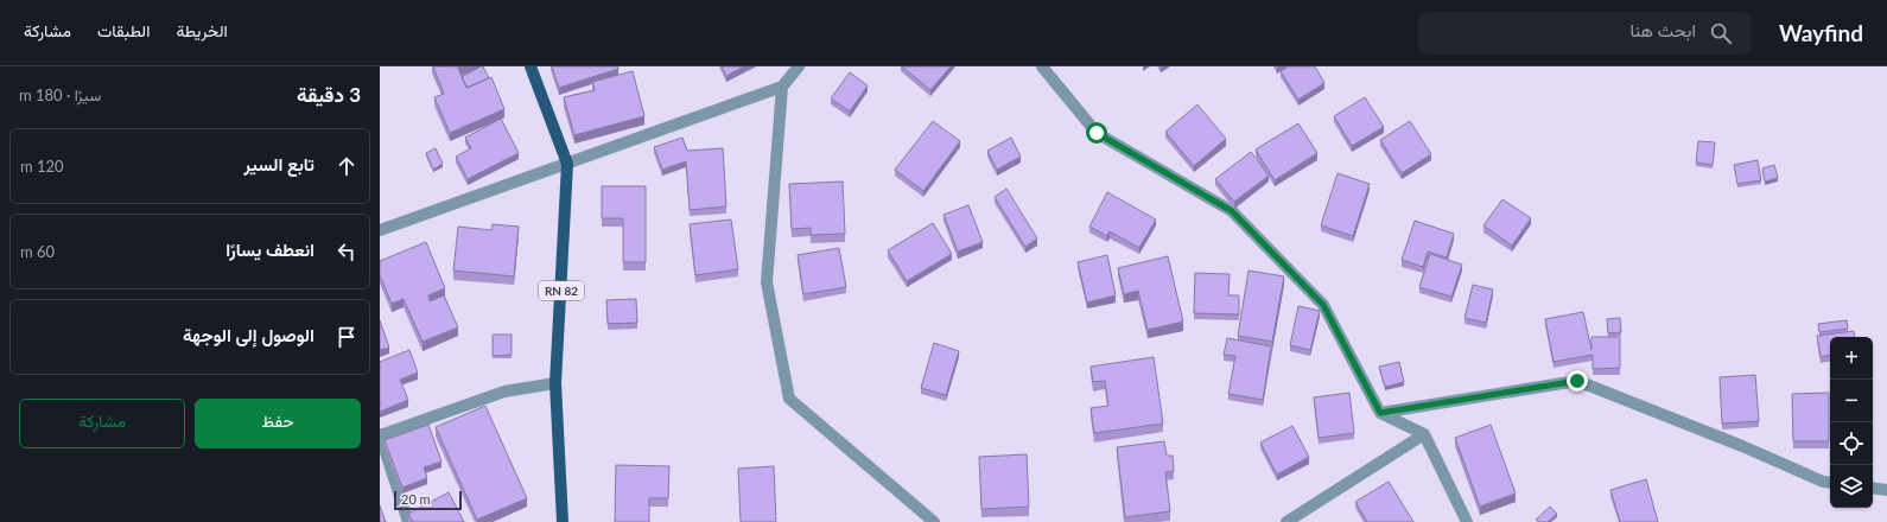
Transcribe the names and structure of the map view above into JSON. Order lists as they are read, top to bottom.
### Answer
{
  "streets": {
    "main road": ["RN 82"]
  },
  "scale_bar": "20 m",
  "page": {
    "header": "Wayfind",
    "search": "ابحث هنا",
    "nav": ["الخريطة", "الطبقات", "مشاركة"],
    "heading": ["3 دقيقة", "سيرًا · 180 m"],
    "list": [
      ["تابع السير", "120 m"],
      ["انعطف يسارًا", "60 m"],
      "الوصول إلى الوجهة"
    ],
    "map_buttons": ["+", "−"],
    "buttons": ["حفظ", "مشاركة"],
    "scale": "20 m"
  }
}
